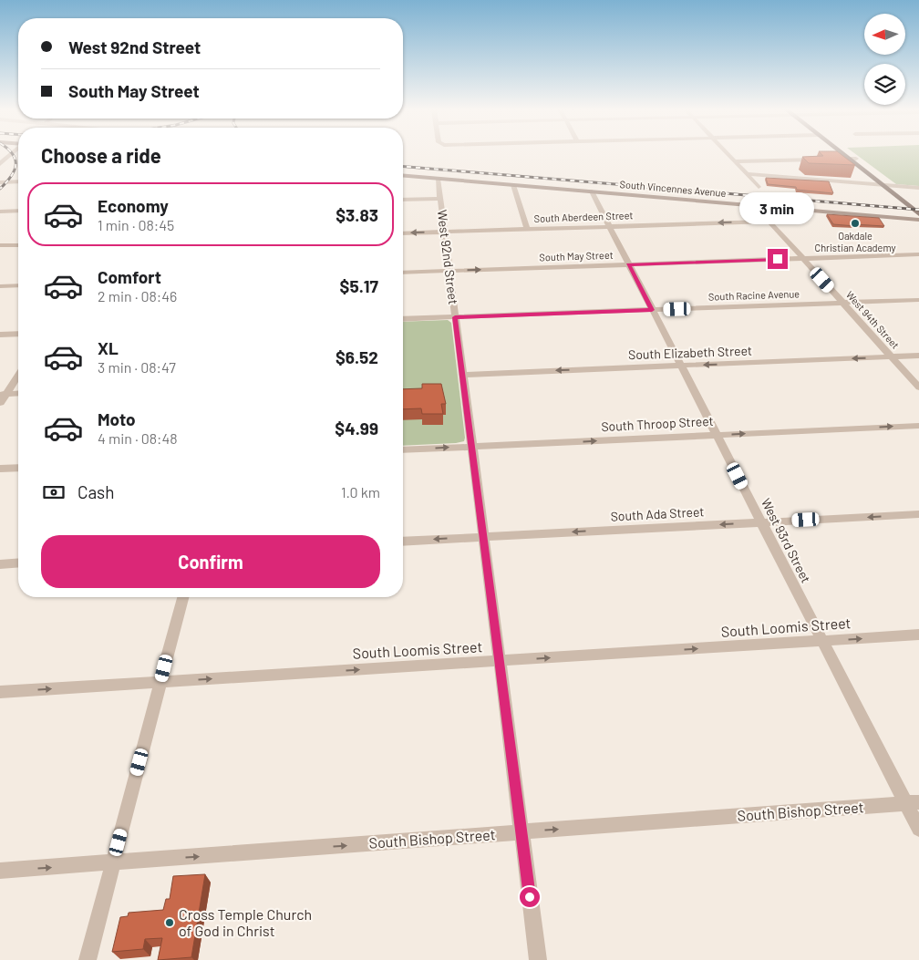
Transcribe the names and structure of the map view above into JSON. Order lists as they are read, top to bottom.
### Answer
{
  "streets": {
    "main road": ["South Vincennes Avenue"],
    "street": [
      "South Aberdeen Street",
      "South May Street",
      "West 92nd Street",
      "South Racine Avenue",
      "West 94th Street",
      "South Elizabeth Street",
      "South Throop Street",
      "South Ada Street",
      "West 93rd Street",
      "South Loomis Street",
      "South Bishop Street"
    ]
  },
  "crossings": [
    ["South Vincennes Avenue", "West 92nd Street"],
    ["South Vincennes Avenue", "West 94th Street"],
    ["South Vincennes Avenue", "West 93rd Street"],
    ["South Aberdeen Street", "West 92nd Street"],
    ["South Aberdeen Street", "West 94th Street"],
    ["South Aberdeen Street", "West 93rd Street"],
    ["South May Street", "West 92nd Street"],
    ["South May Street", "West 94th Street"],
    ["South May Street", "West 93rd Street"],
    ["West 92nd Street", "South Racine Avenue"],
    ["West 92nd Street", "South Elizabeth Street"],
    ["West 92nd Street", "South Throop Street"],
    ["West 92nd Street", "South Ada Street"],
    ["West 92nd Street", "South Loomis Street"],
    ["West 92nd Street", "South Bishop Street"],
    ["South Racine Avenue", "West 94th Street"],
    ["South Racine Avenue", "West 93rd Street"],
    ["West 94th Street", "South Elizabeth Street"],
    ["South Elizabeth Street", "West 93rd Street"],
    ["South Throop Street", "West 93rd Street"],
    ["South Ada Street", "West 93rd Street"],
    ["West 93rd Street", "South Loomis Street"],
    ["West 93rd Street", "South Bishop Street"]
  ],
  "one_way": [
    "South Elizabeth Street",
    "South Throop Street",
    "South Ada Street",
    "South Loomis Street",
    "South Bishop Street"
  ],
  "places": ["Oakdale Christian Academy", "Cross Temple Church of God in Christ"],
  "north": "left",
  "page": {
    "banner": ["West 92nd Street", "South May Street"],
    "heading": "Choose a ride",
    "list": [
      {
        "name": "Economy",
        "note": "1 min · 08:45",
        "value": "$3.83"
      },
      {
        "name": "Comfort",
        "note": "2 min · 08:46",
        "value": "$5.17"
      },
      {
        "name": "XL",
        "note": "3 min · 08:47",
        "value": "$6.52"
      },
      {
        "name": "Moto",
        "note": "4 min · 08:48",
        "value": "$4.99"
      }
    ],
    "bubble": "3 min",
    "pay": ["Cash", "1.0 km"],
    "buttons": "Confirm"
  }
}
